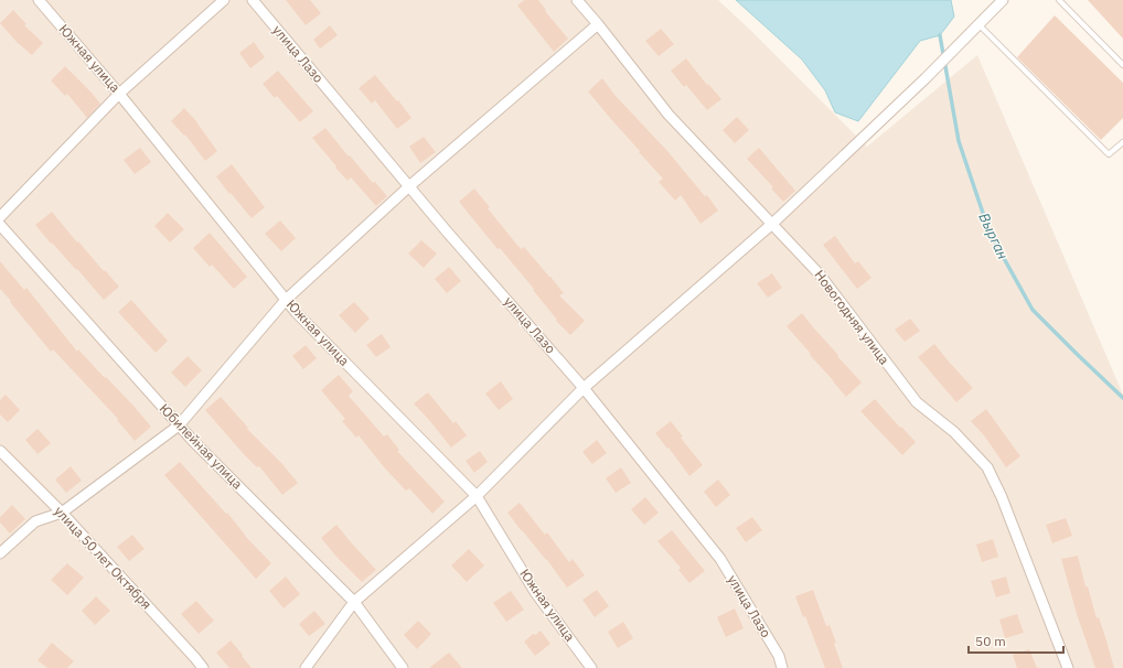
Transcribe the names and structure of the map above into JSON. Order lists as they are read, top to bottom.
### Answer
{
  "streets": {
    "street": [
      "улица Лазо",
      "Южная улица",
      "Новогодняя улица",
      "Юбилейная улица",
      "улица 50 лет Октября"
    ]
  },
  "water": ["Вырган"],
  "scale_bar": "50 m"
}
